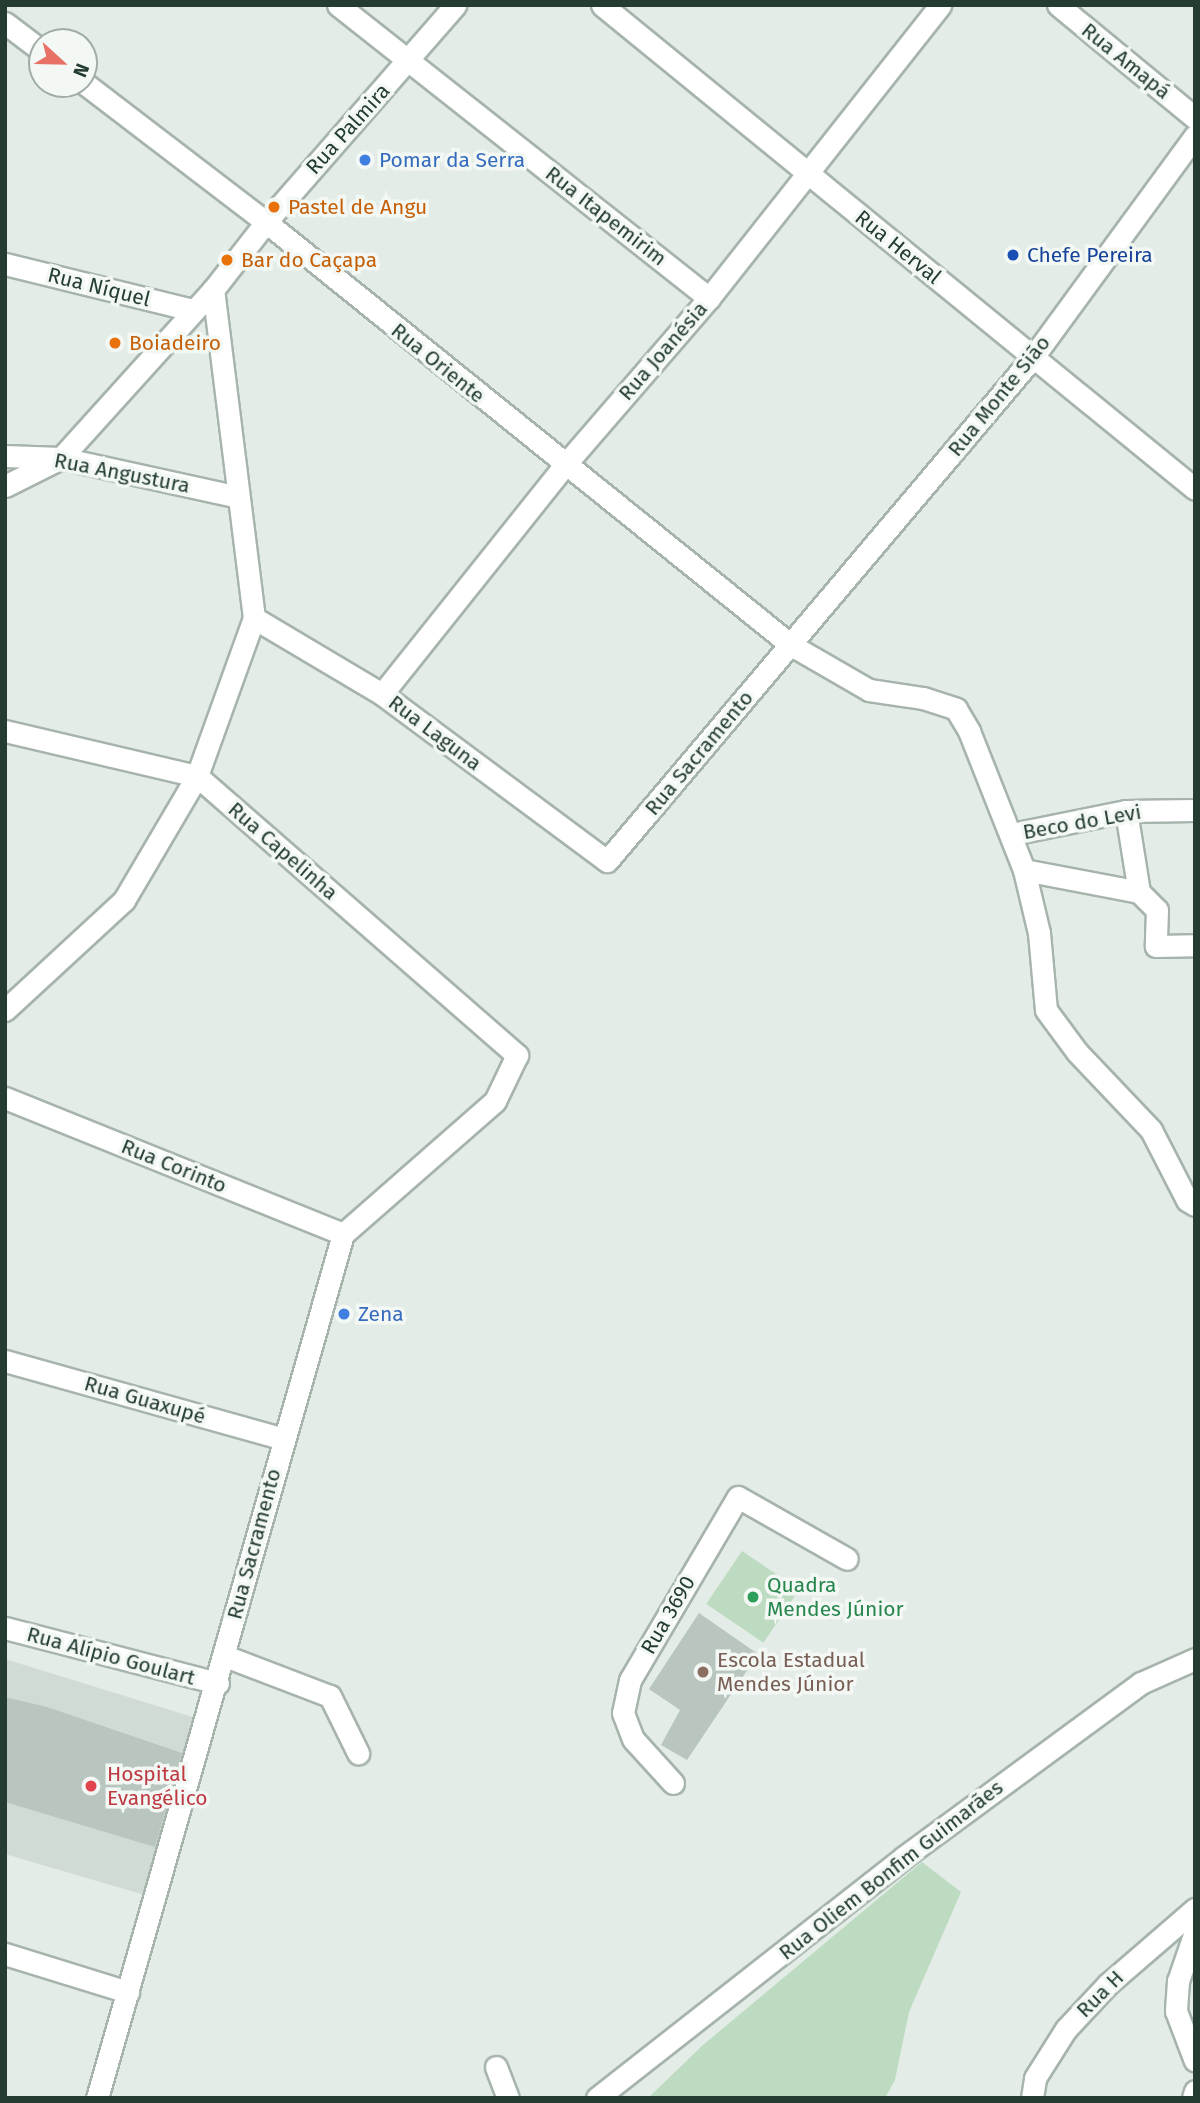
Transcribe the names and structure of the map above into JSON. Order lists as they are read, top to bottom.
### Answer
{
  "streets": {
    "street": [
      "Rua Amapá",
      "Rua Palmira",
      "Rua Itapemirim",
      "Rua Herval",
      "Rua Níquel",
      "Rua Joanésia",
      "Rua Oriente",
      "Rua Monte Sião",
      "Rua Angustura",
      "Rua Laguna",
      "Rua Sacramento",
      "Beco do Levi",
      "Rua Capelinha",
      "Rua Corinto",
      "Rua Guaxupé",
      "Rua 3690",
      "Rua Alípio Goulart",
      "Rua Oliem Bonfim Guimarães",
      "Rua H"
    ]
  },
  "crossings": [
    ["Rua Palmira", "Rua Itapemirim"],
    ["Rua Palmira", "Rua Níquel"],
    ["Rua Palmira", "Rua Oriente"],
    ["Rua Palmira", "Rua Angustura"],
    ["Rua Itapemirim", "Rua Joanésia"],
    ["Rua Herval", "Rua Joanésia"],
    ["Rua Herval", "Rua Monte Sião"],
    ["Rua Joanésia", "Rua Oriente"],
    ["Rua Joanésia", "Rua Laguna"],
    ["Rua Oriente", "Rua Monte Sião"],
    ["Rua Oriente", "Rua Sacramento"],
    ["Rua Oriente", "Beco do Levi"],
    ["Rua Monte Sião", "Rua Sacramento"],
    ["Rua Laguna", "Rua Sacramento"],
    ["Rua Sacramento", "Rua Capelinha"],
    ["Rua Sacramento", "Rua Corinto"],
    ["Rua Sacramento", "Rua Guaxupé"],
    ["Rua Sacramento", "Rua Alípio Goulart"],
    ["Rua Capelinha", "Rua Corinto"]
  ],
  "places": [
    "Pomar da Serra",
    "Pastel de Angu",
    "Chefe Pereira",
    "Bar do Caçapa",
    "Boiadeiro",
    "Zena",
    "Quadra Mendes Júnior",
    "Escola Estadual Mendes Júnior",
    "Hospital Evangélico"
  ],
  "north": "right"
}
